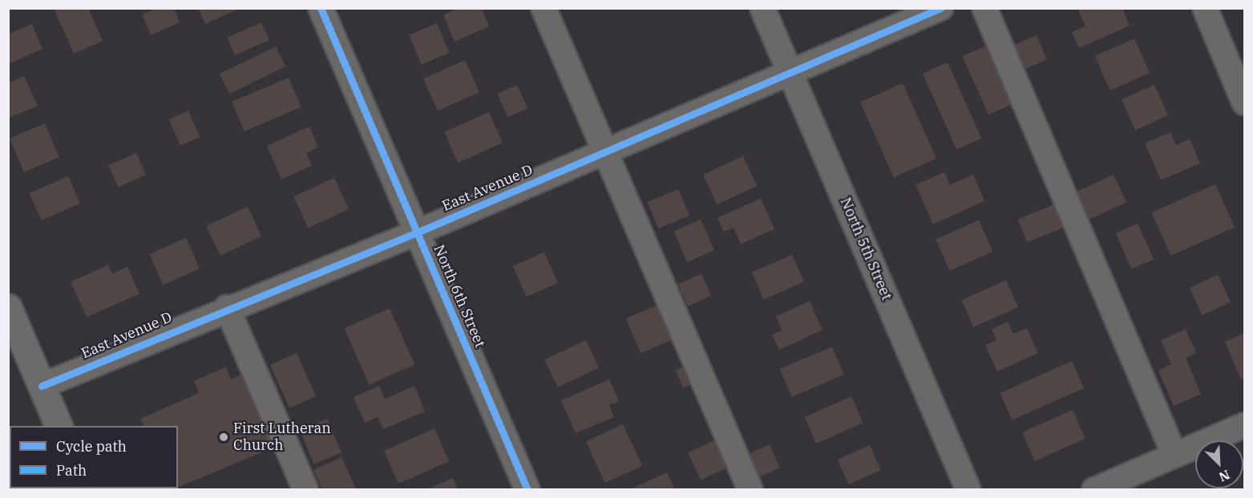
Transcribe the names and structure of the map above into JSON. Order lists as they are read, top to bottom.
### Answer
{
  "streets": {
    "street": ["East Avenue D", "North 5th Street", "North 6th Street"]
  },
  "crossings": [
    ["East Avenue D", "North 5th Street"],
    ["East Avenue D", "North 6th Street"]
  ],
  "places": ["First Lutheran Church"],
  "legend": ["Cycle path", "Path"],
  "north": "bottom right"
}
